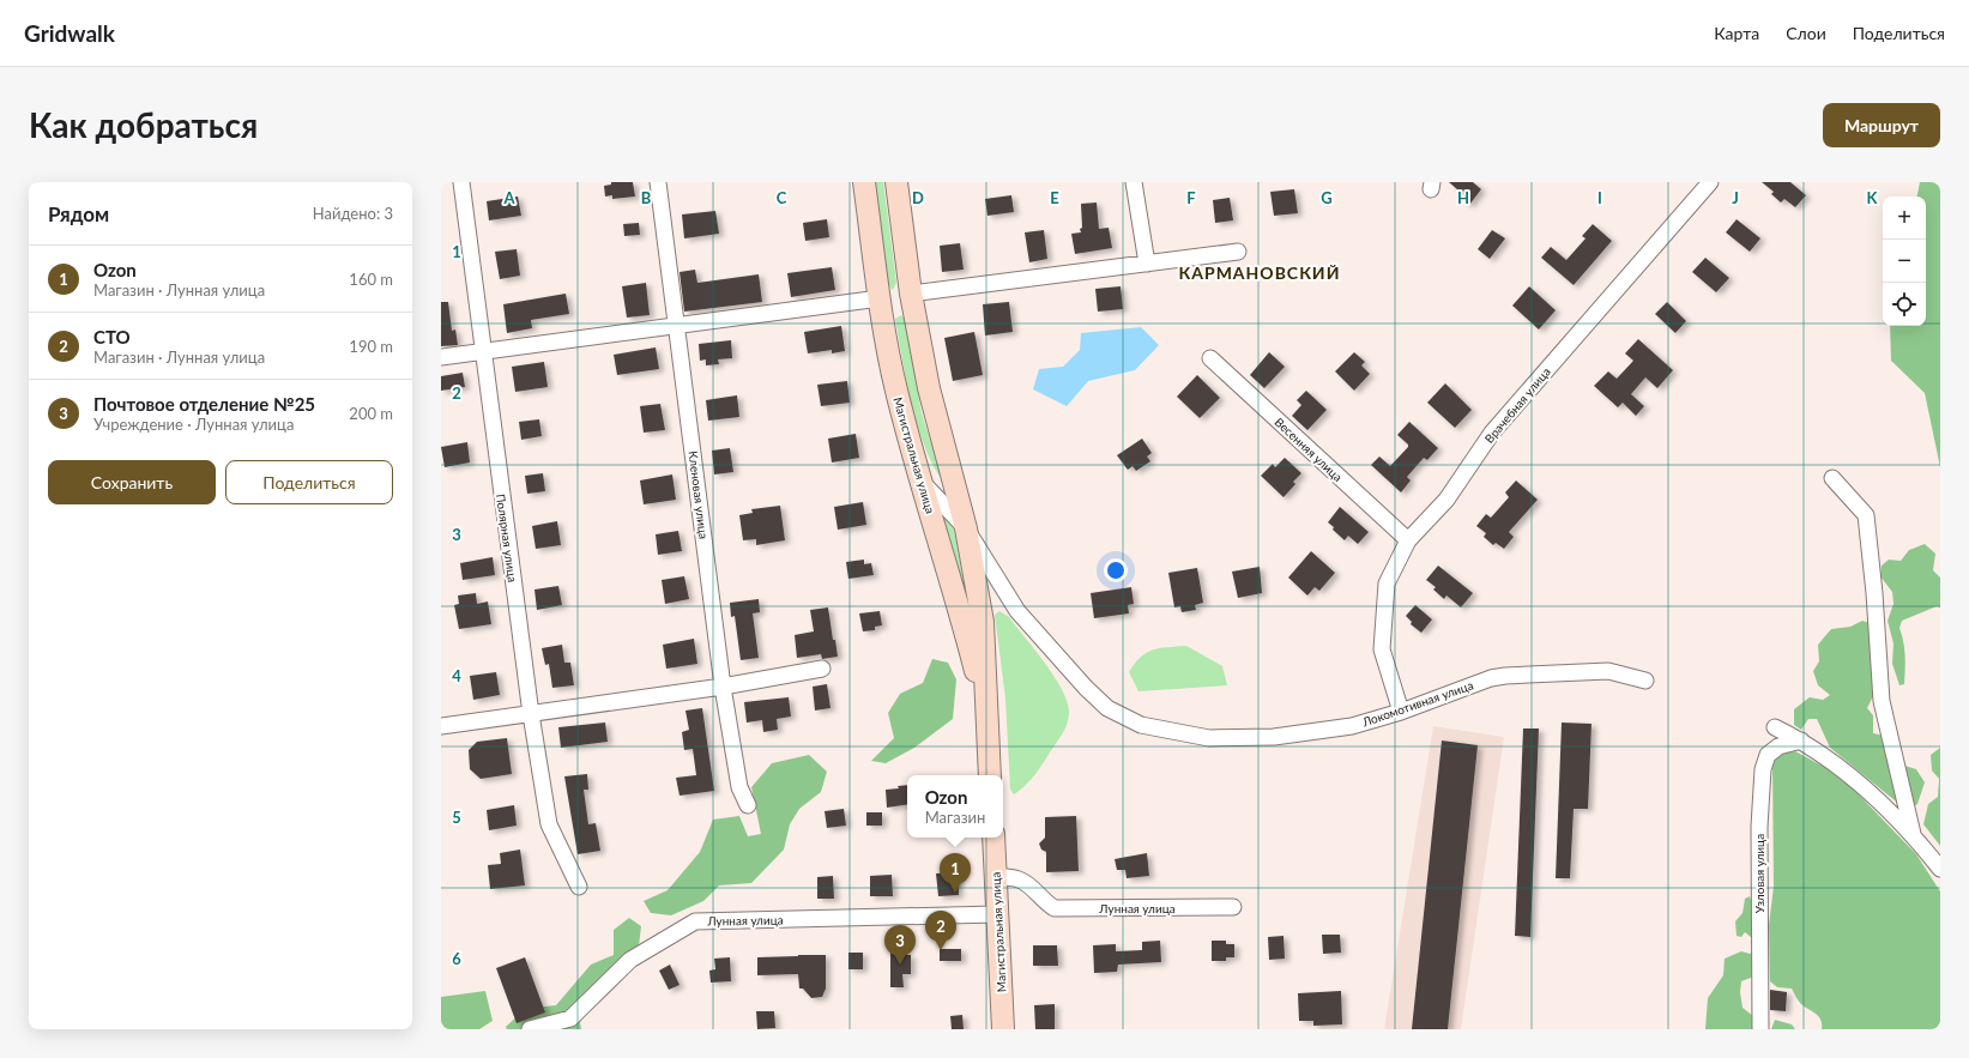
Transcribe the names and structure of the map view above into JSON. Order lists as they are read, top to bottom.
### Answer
{
  "streets": {
    "main road": ["Магистральная улица"],
    "street": [
      "Врачебная улица",
      "Весенняя улица",
      "Кленовая улица",
      "Полярная улица",
      "Локомотивная улица",
      "Узловая улица",
      "Лунная улица"
    ]
  },
  "crossings": [
    ["Врачебная улица", "Весенняя улица"],
    ["Врачебная улица", "Локомотивная улица"],
    ["Магистральная улица", "Локомотивная улица"],
    ["Магистральная улица", "Лунная улица"]
  ],
  "districts": ["КАРМАНОВСКИЙ"],
  "page": {
    "header": "Gridwalk",
    "nav": ["Карта", "Слои", "Поделиться"],
    "buttons": [
      "Маршрут",
      ["Сохранить", "Поделиться"]
    ],
    "title": "Как добраться",
    "heading": ["Рядом", "Найдено: 3"],
    "map_buttons": ["+", "−"],
    "list": [
      {
        "mark": "1",
        "name": "Ozon",
        "note": "Магазин · Лунная улица",
        "value": "160 m"
      },
      {
        "mark": "2",
        "name": "СТО",
        "note": "Магазин · Лунная улица",
        "value": "190 m"
      },
      {
        "mark": "3",
        "name": "Почтовое отделение №25",
        "note": "Учреждение · Лунная улица",
        "value": "200 m"
      }
    ],
    "popup": ["Ozon", "Магазин"],
    "pins": ["1", "2", "3"]
  },
  "grid": {
    "columns": [
      "A",
      "B",
      "C",
      "D",
      "E",
      "F",
      "G",
      "H",
      "I",
      "J",
      "K"
    ],
    "rows": [
      "1",
      "2",
      "3",
      "4",
      "5",
      "6"
    ]
  }
}
